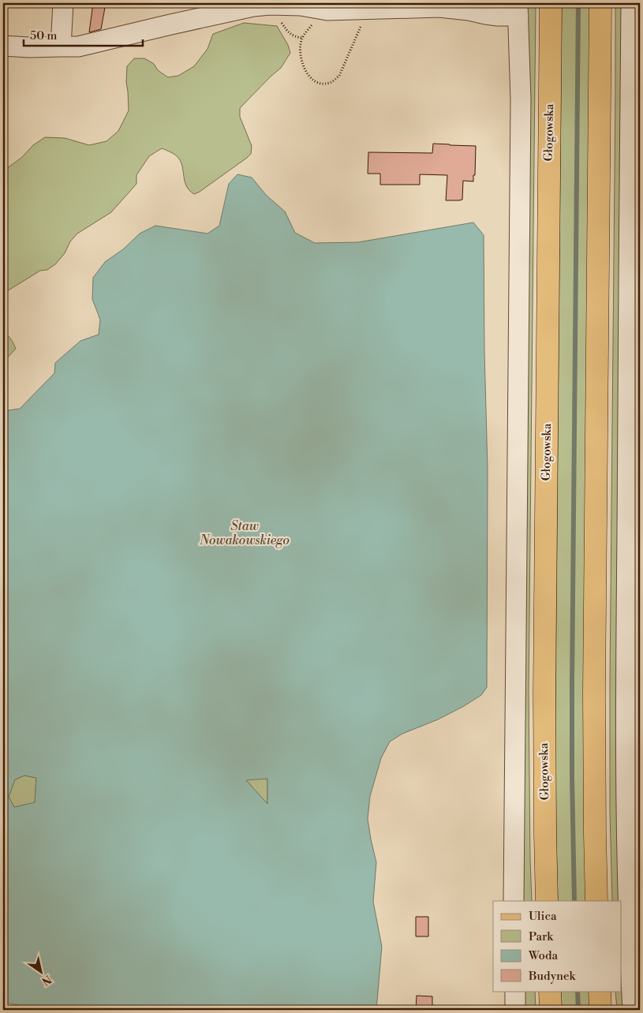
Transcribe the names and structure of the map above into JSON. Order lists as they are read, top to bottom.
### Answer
{
  "streets": {
    "main road": ["Głogowska"]
  },
  "water": ["Staw Nowakowskiego"],
  "legend": [
    "Ulica",
    "Park",
    "Woda",
    "Budynek"
  ],
  "scale_bar": "50 m",
  "north": "bottom right"
}
